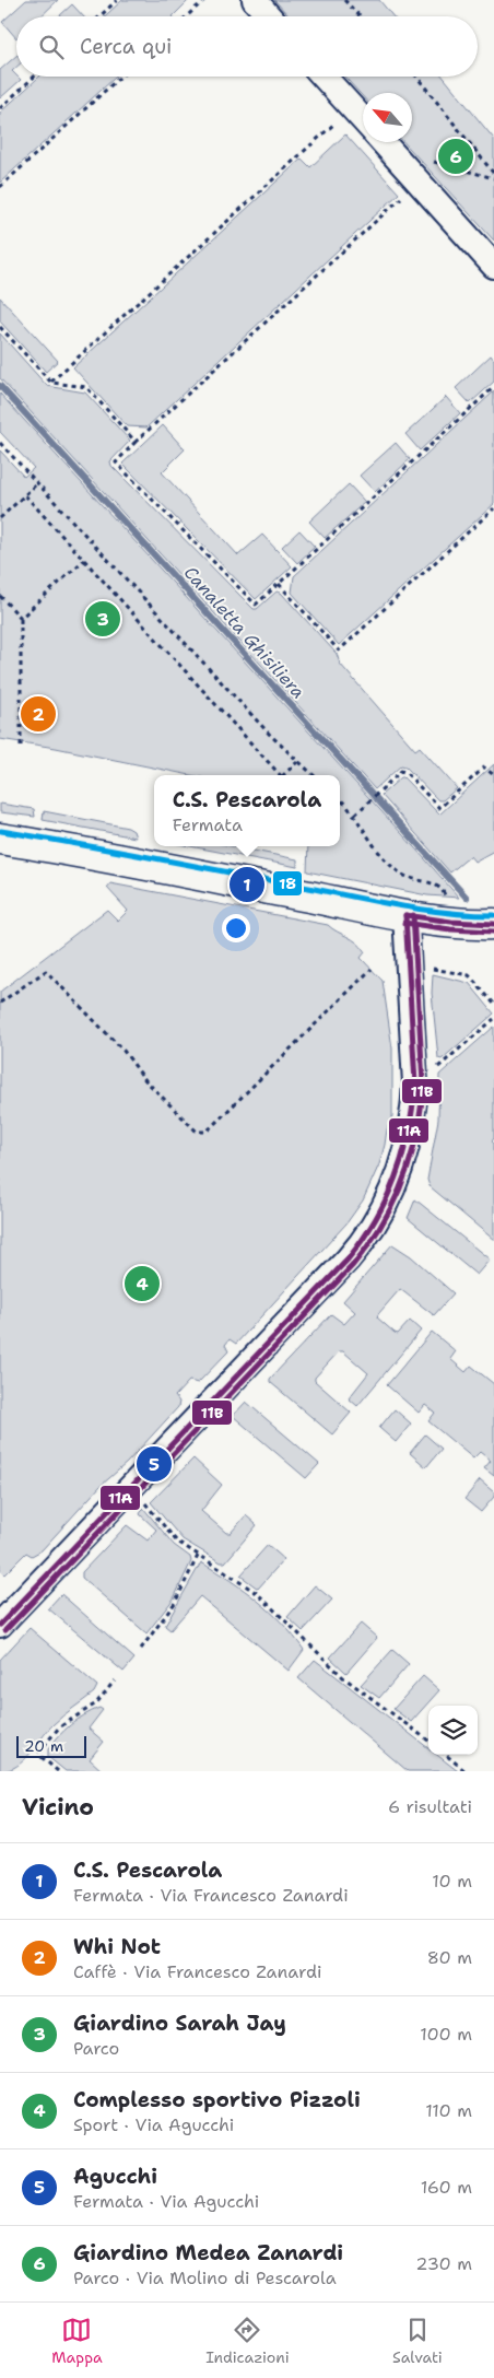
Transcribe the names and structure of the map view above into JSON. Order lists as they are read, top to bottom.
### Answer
{
  "water": ["Canaletta Ghisiliera"],
  "lines": ["transit line 18", "transit line 11A", "transit line 11B"],
  "scale_bar": "20 m",
  "north": "top left",
  "page": {
    "search": "Cerca qui",
    "pins": [
      "6",
      "3",
      "2",
      "1",
      "4",
      "5"
    ],
    "popup": ["C.S. Pescarola", "Fermata"],
    "scale": "20 m",
    "heading": ["Vicino", "6 risultati"],
    "list": [
      {
        "mark": "1",
        "name": "C.S. Pescarola",
        "note": "Fermata · Via Francesco Zanardi",
        "value": "10 m"
      },
      {
        "mark": "2",
        "name": "Whi Not",
        "note": "Caffè · Via Francesco Zanardi",
        "value": "80 m"
      },
      {
        "mark": "3",
        "name": "Giardino Sarah Jay",
        "note": "Parco",
        "value": "100 m"
      },
      {
        "mark": "4",
        "name": "Complesso sportivo Pizzoli",
        "note": "Sport · Via Agucchi",
        "value": "110 m"
      },
      {
        "mark": "5",
        "name": "Agucchi",
        "note": "Fermata · Via Agucchi",
        "value": "160 m"
      },
      {
        "mark": "6",
        "name": "Giardino Medea Zanardi",
        "note": "Parco · Via Molino di Pescarola",
        "value": "230 m"
      }
    ],
    "nav": ["Mappa", "Indicazioni", "Salvati"]
  }
}
